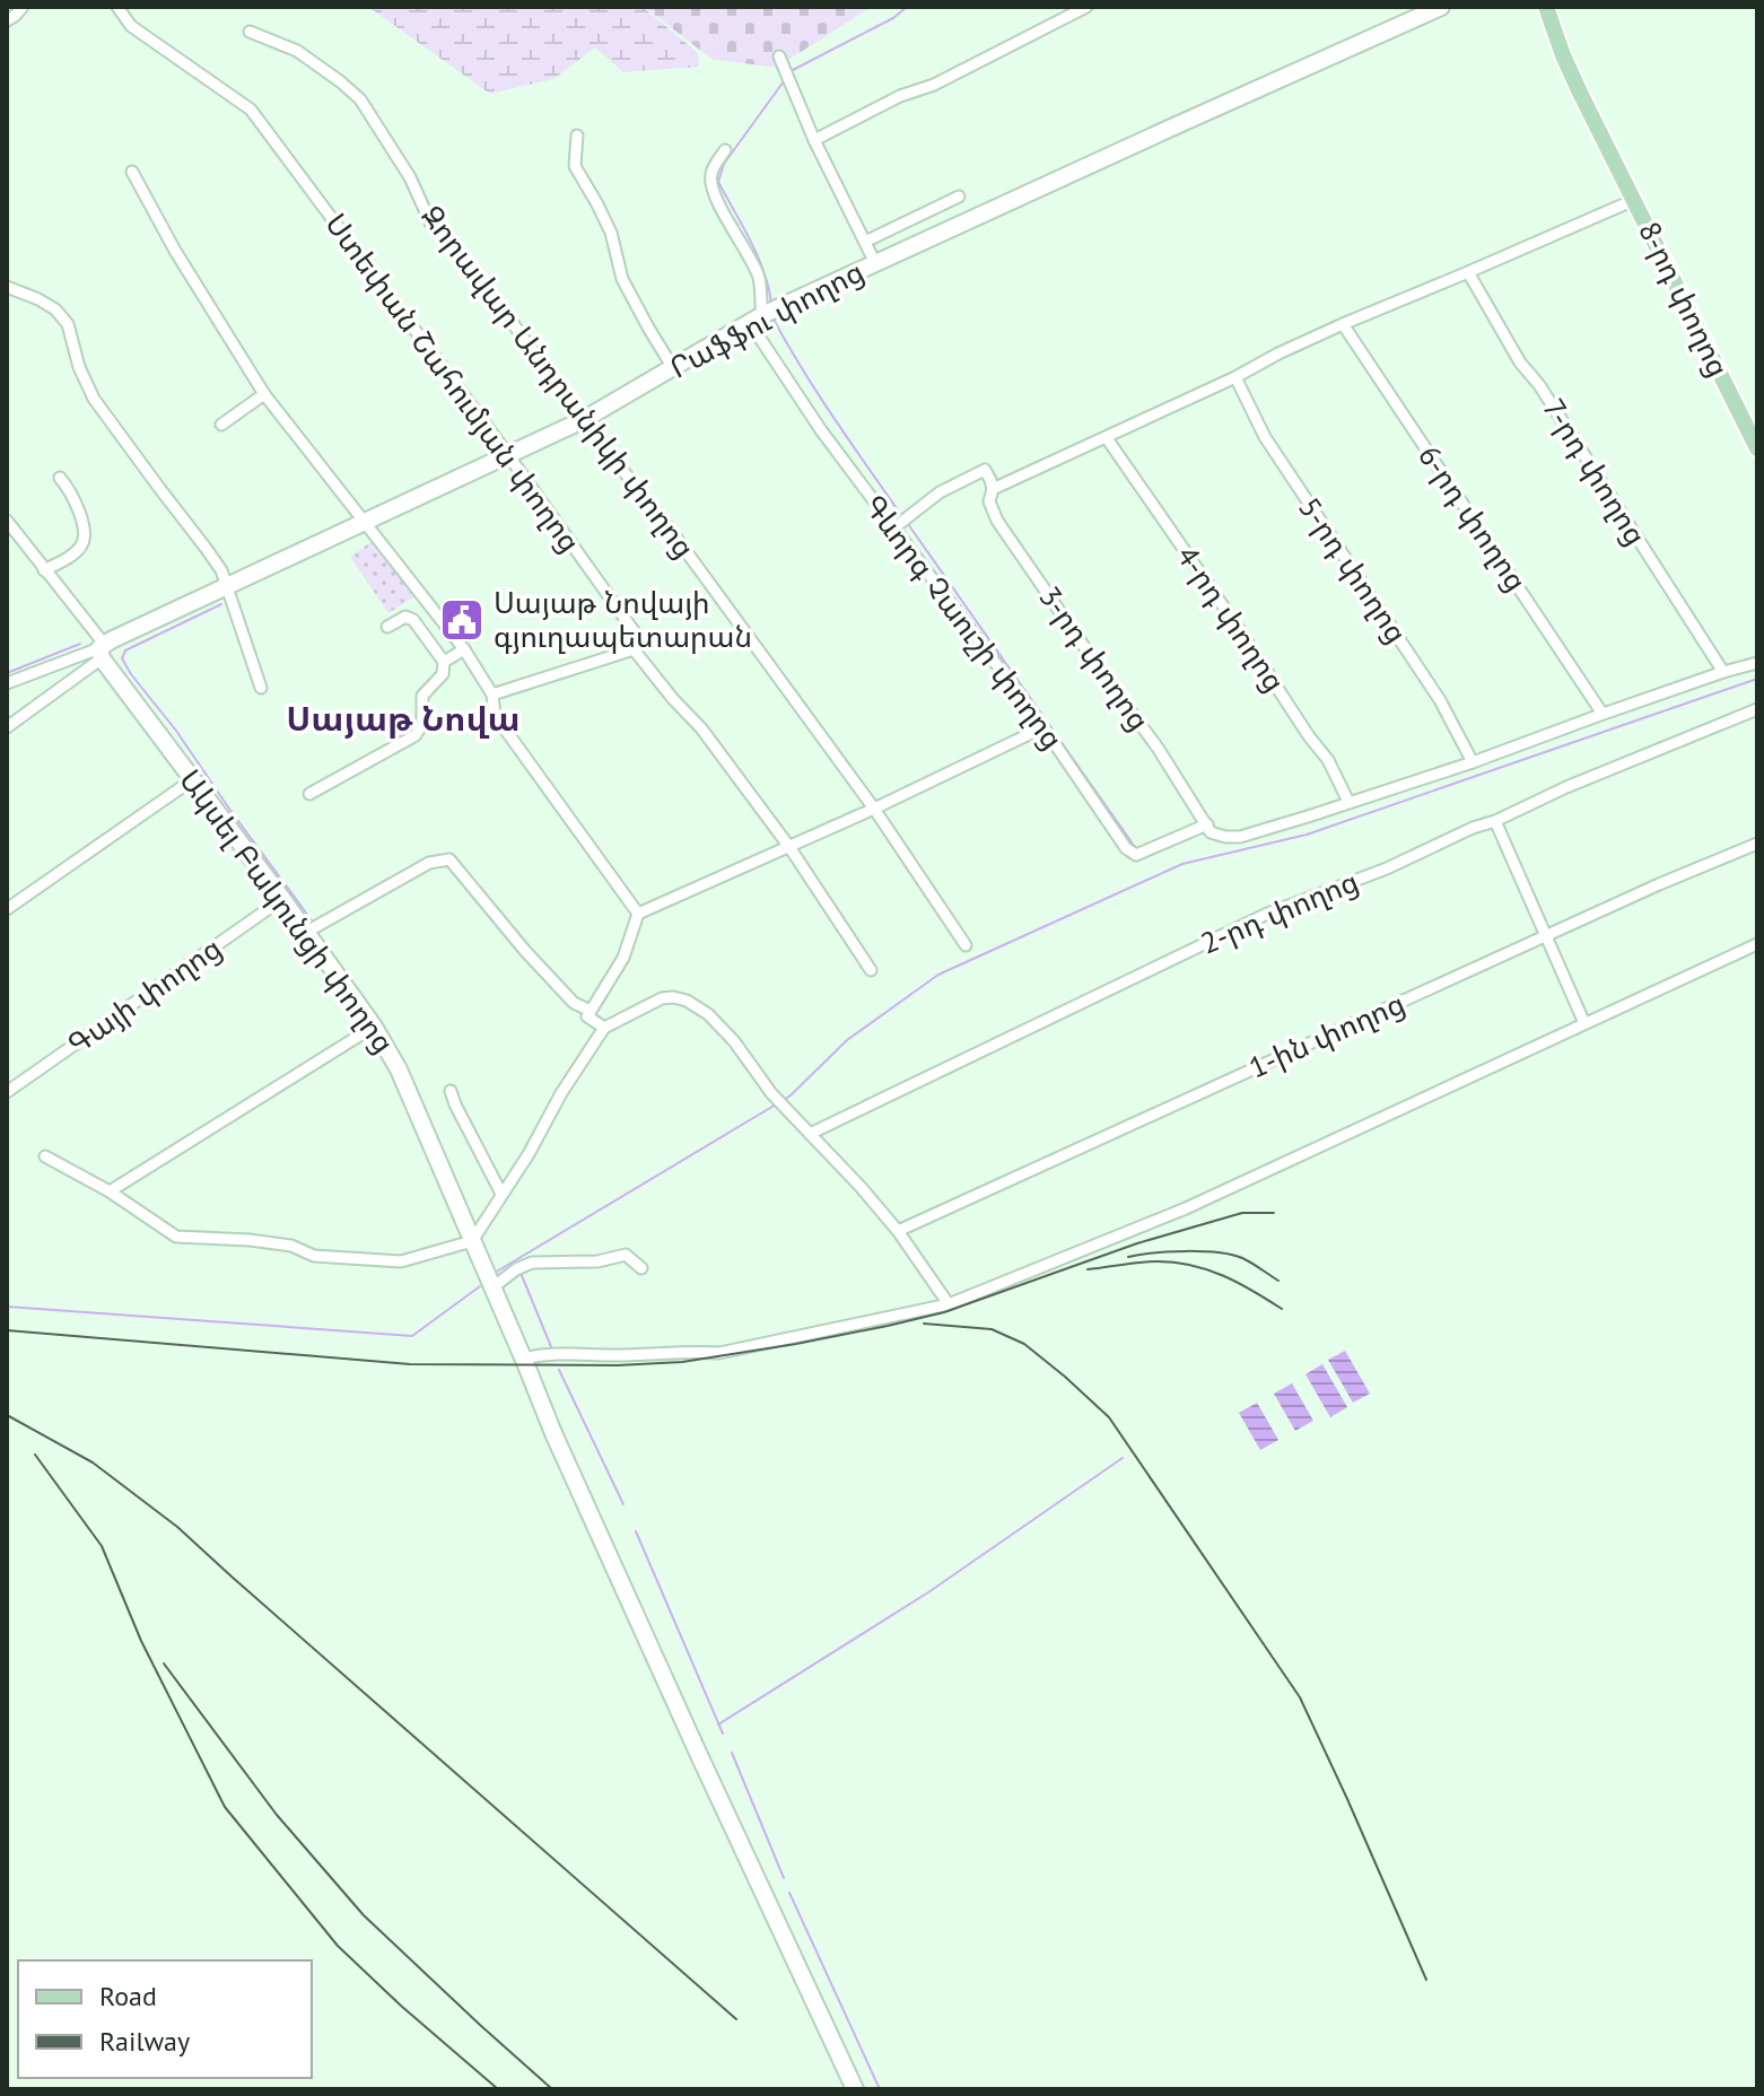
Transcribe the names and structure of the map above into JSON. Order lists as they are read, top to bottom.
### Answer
{
  "streets": {
    "main road": ["8-րդ փողոց", "Րաֆֆու փողոց", "Ակսել Բակունցի փողոց"],
    "street": [
      "Զորավար Անդրանիկի փողոց",
      "Ստեփան Շահումյան փողոց",
      "7-րդ փողոց",
      "6-րդ փողոց",
      "5-րդ փողոց",
      "4-րդ փողոց",
      "Գևորգ Չաուշի փողոց",
      "3-րդ փողոց",
      "2-րդ փողոց",
      "Գայի փողոց",
      "1-ին փողոց"
    ]
  },
  "crossings": [
    ["Րաֆֆու փողոց", "Զորավար Անդրանիկի փողոց"],
    ["Րաֆֆու փողոց", "Ստեփան Շահումյան փողոց"],
    ["Րաֆֆու փողոց", "Գևորգ Չաուշի փողոց"],
    ["Րաֆֆու փողոց", "Ակսել Բակունցի փողոց"],
    ["Գևորգ Չաուշի փողոց", "3-րդ փողոց"],
    ["Ակսել Բակունցի փողոց", "Գայի փողոց"]
  ],
  "districts": ["Սայաթ Նովա"],
  "places": {
    "public building": ["Սայաթ Նովայի գյուղապետարան"]
  },
  "legend": ["Road", "Railway"]
}
